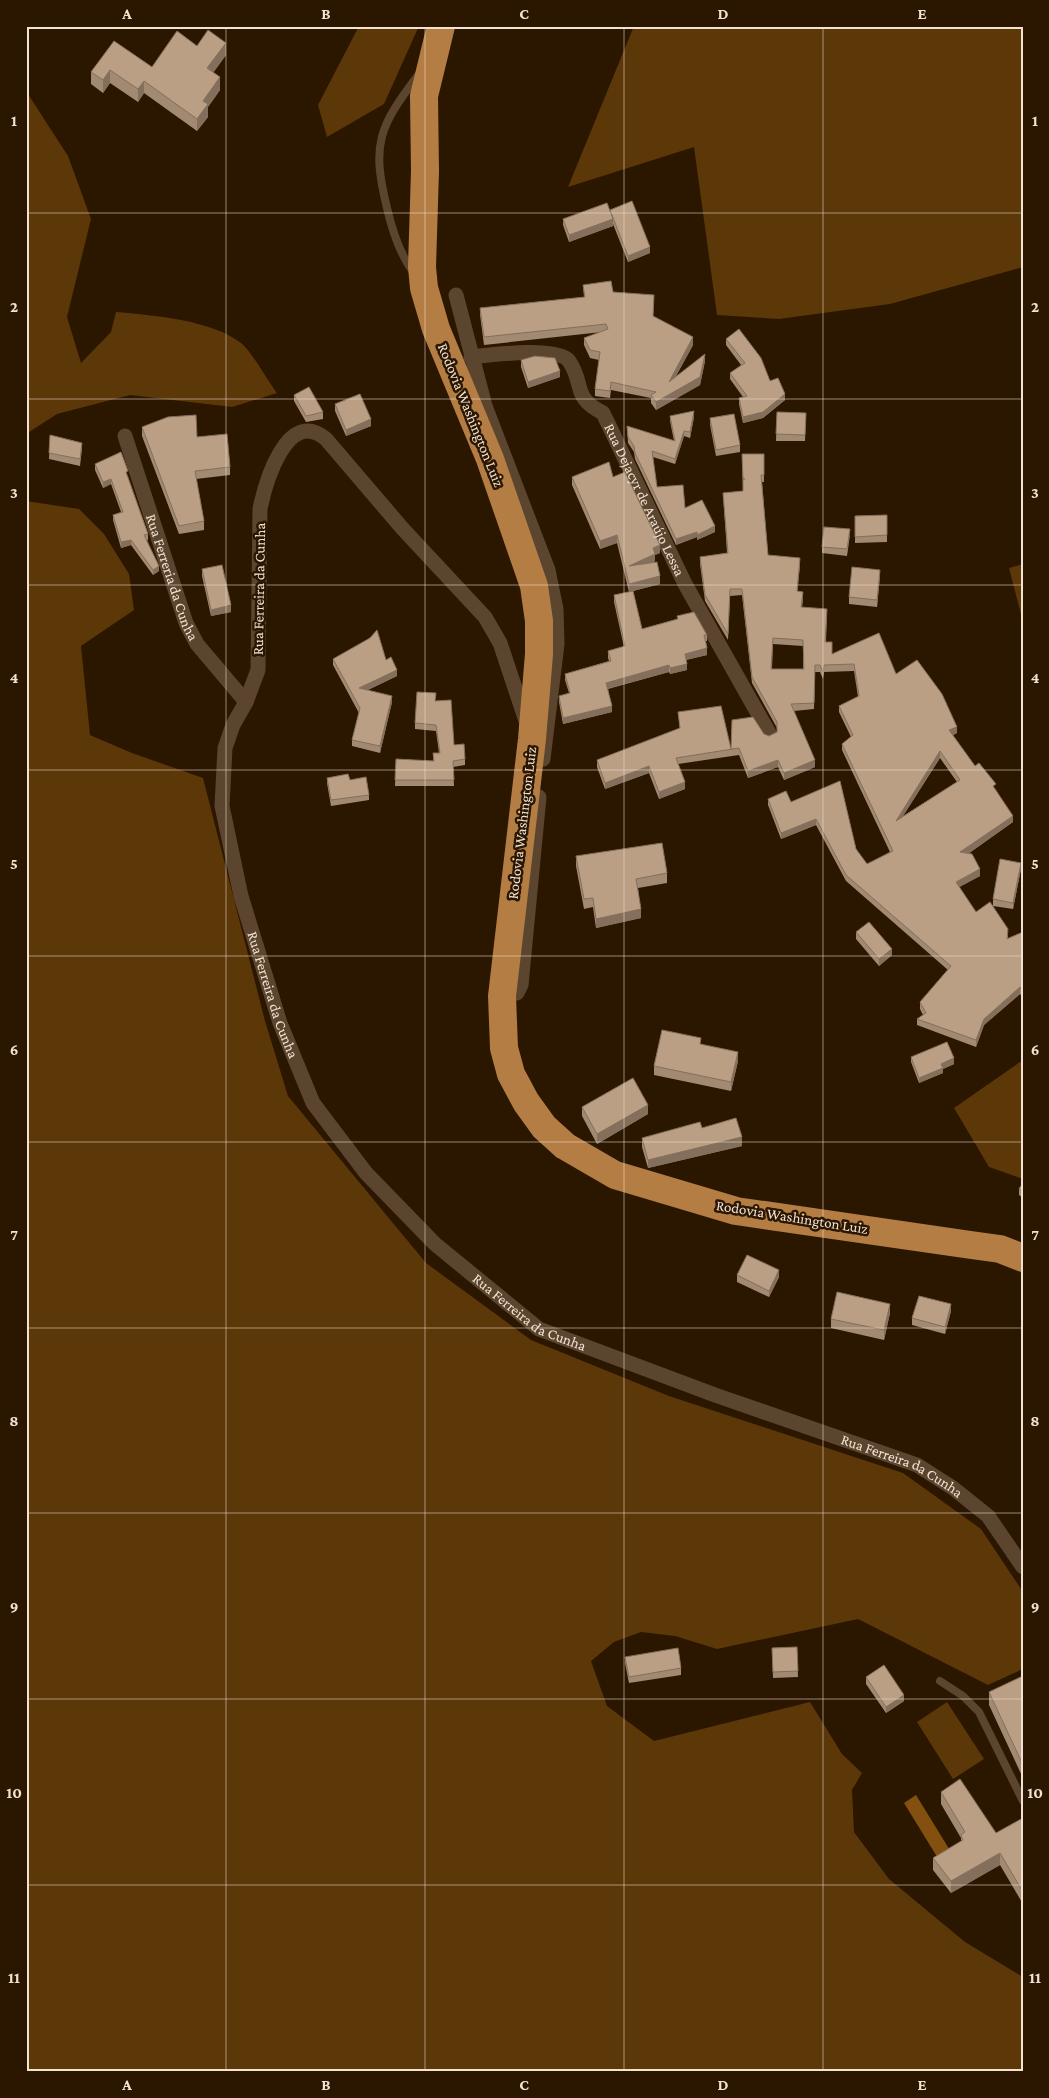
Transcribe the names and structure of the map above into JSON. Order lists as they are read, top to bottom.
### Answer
{
  "streets": {
    "highway": ["Rodovia Washington Luiz"],
    "street": ["Rua Dejacyr de Araújo Lessa", "Rua Ferreria da Cunha", "Rua Ferreira da Cunha"]
  },
  "crossings": [
    ["Rodovia Washington Luiz", "Rua Ferreira da Cunha"],
    ["Rua Ferreria da Cunha", "Rua Ferreira da Cunha"]
  ],
  "grid": {
    "columns": [
      "A",
      "B",
      "C",
      "D",
      "E"
    ],
    "rows": [
      "1",
      "2",
      "3",
      "4",
      "5",
      "6",
      "7",
      "8",
      "9",
      "10",
      "11"
    ]
  }
}
